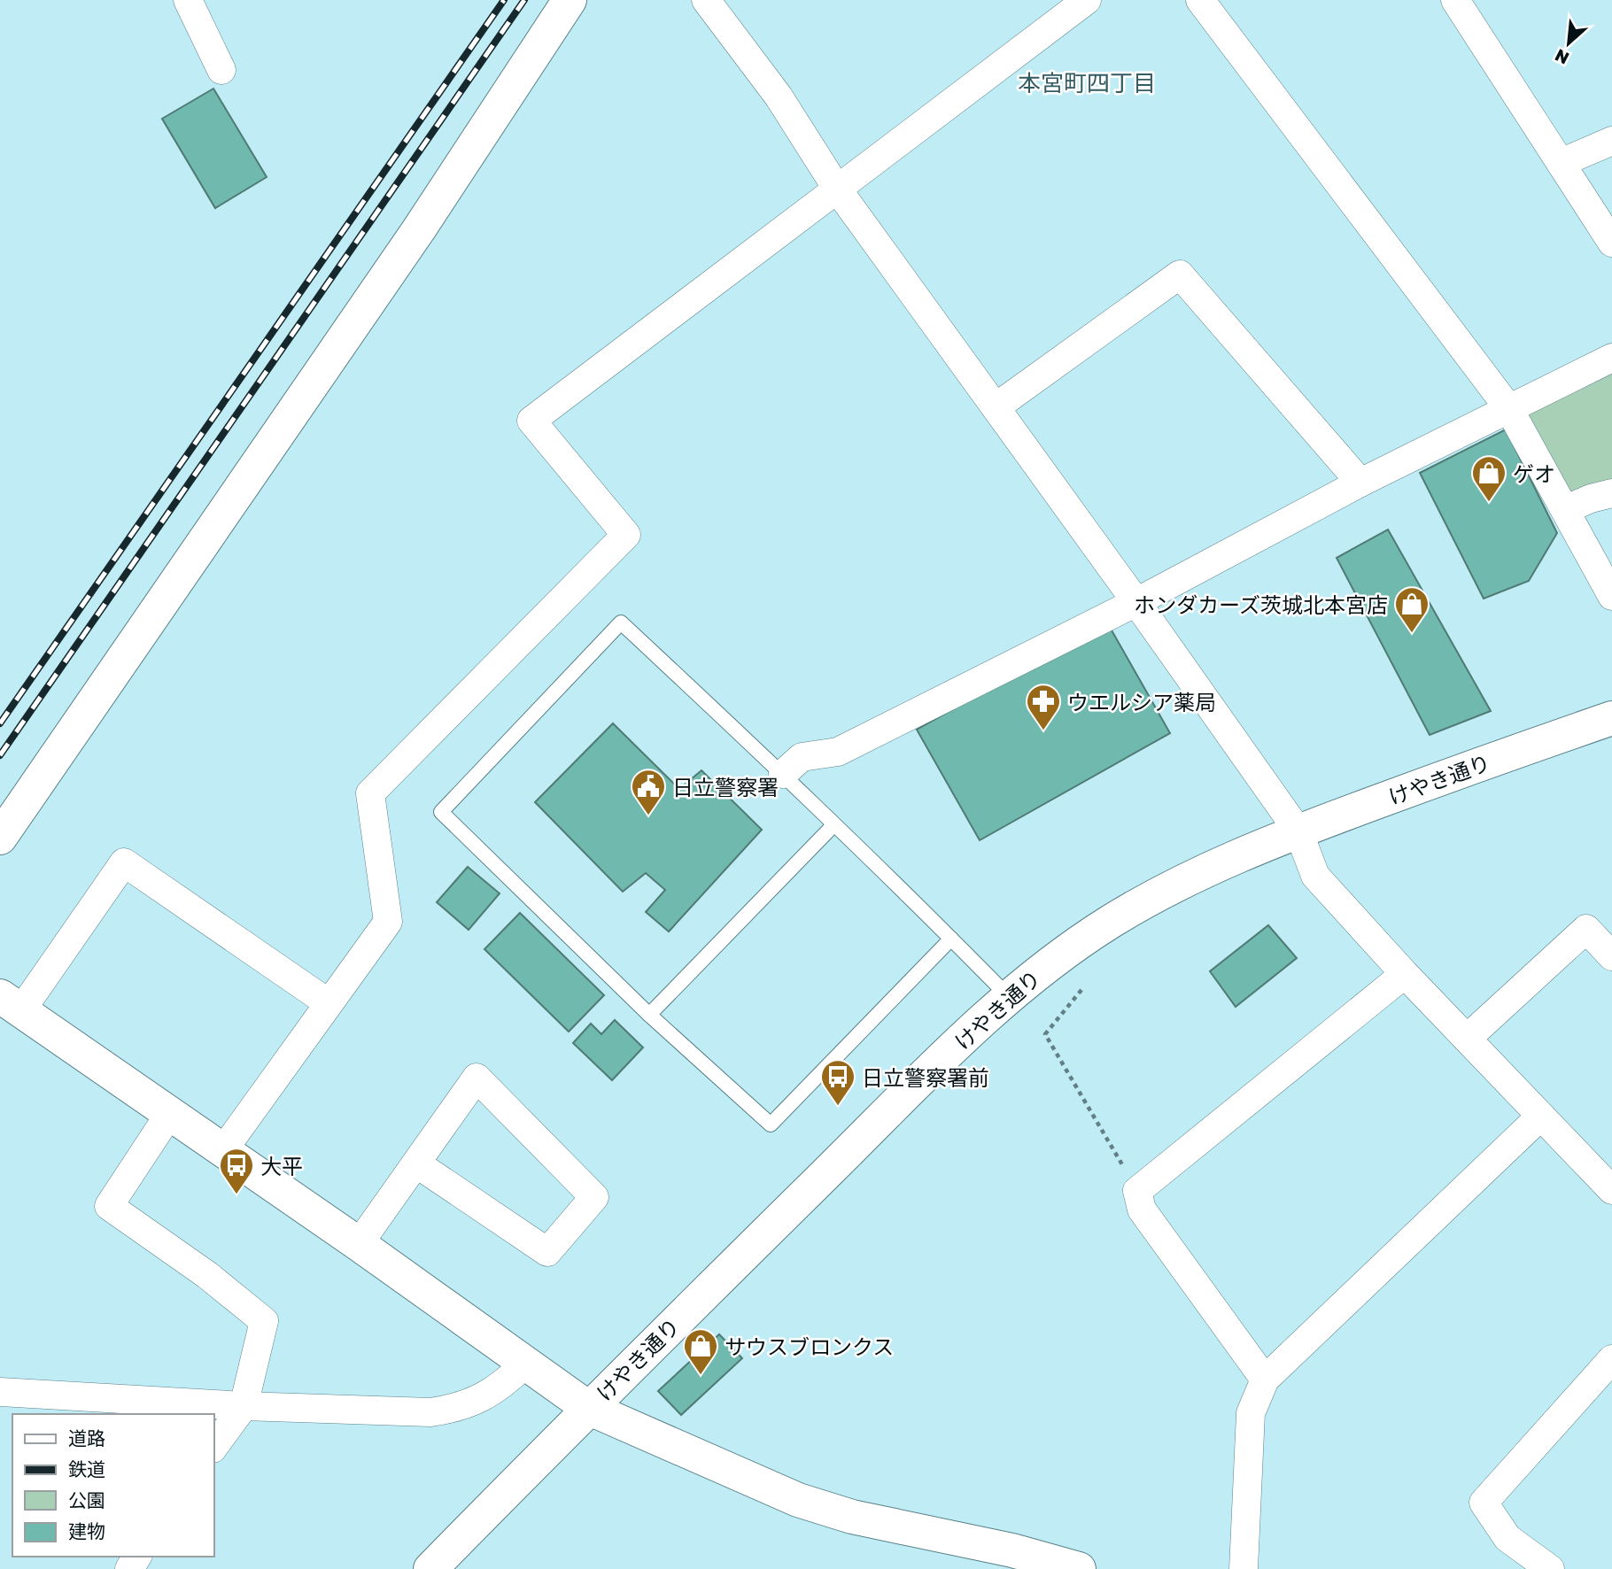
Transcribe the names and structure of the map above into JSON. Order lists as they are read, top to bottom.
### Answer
{
  "streets": {
    "street": ["けやき通り"]
  },
  "districts": ["本宮町四丁目"],
  "places": {
    "shop": ["ゲオ", "ホンダカーズ茨城北本宮店", "サウスブロンクス"],
    "pharmacy": ["ウエルシア薬局"],
    "public building": ["日立警察署"],
    "bus stop": ["日立警察署前", "大平"]
  },
  "legend": [
    "道路",
    "鉄道",
    "公園",
    "建物"
  ],
  "north": "bottom left"
}
